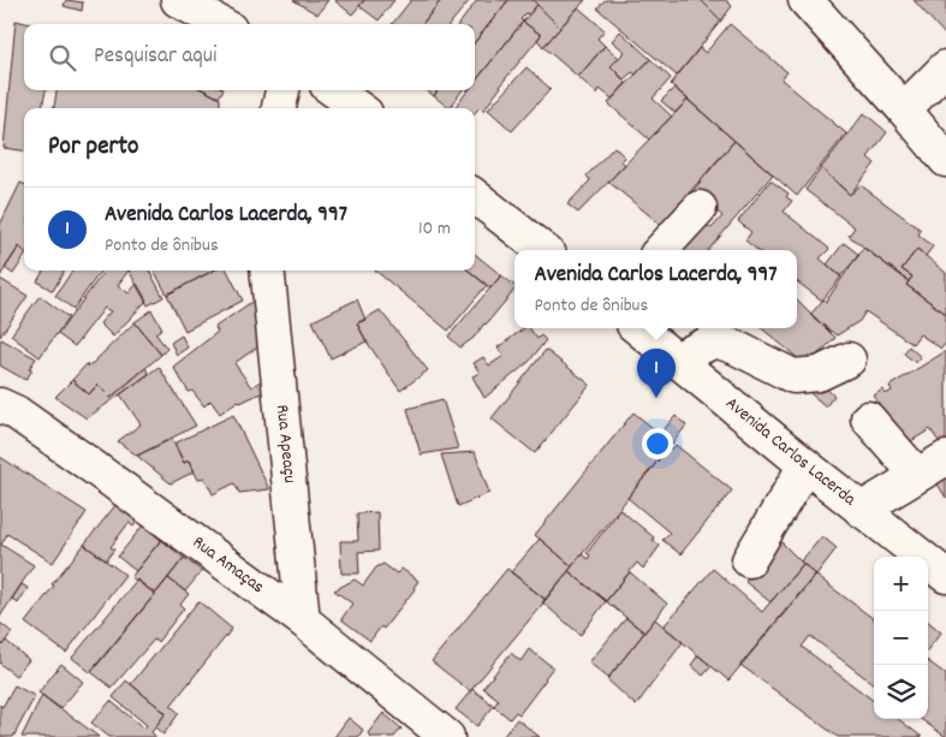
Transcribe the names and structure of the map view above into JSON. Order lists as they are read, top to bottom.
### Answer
{
  "streets": {
    "street": ["Rua Apeaçu", "Avenida Carlos Lacerda", "Rua Amaças"]
  },
  "crossings": [
    ["Rua Apeaçu", "Rua Amaças"]
  ],
  "page": {
    "search": "Pesquisar aqui",
    "heading": "Por perto",
    "list": [
      {
        "mark": "1",
        "name": "Avenida Carlos Lacerda, 997",
        "note": "Ponto de ônibus",
        "value": "10 m"
      }
    ],
    "popup": ["Avenida Carlos Lacerda, 997", "Ponto de ônibus"],
    "pins": "1",
    "map_buttons": ["+", "−"]
  }
}
